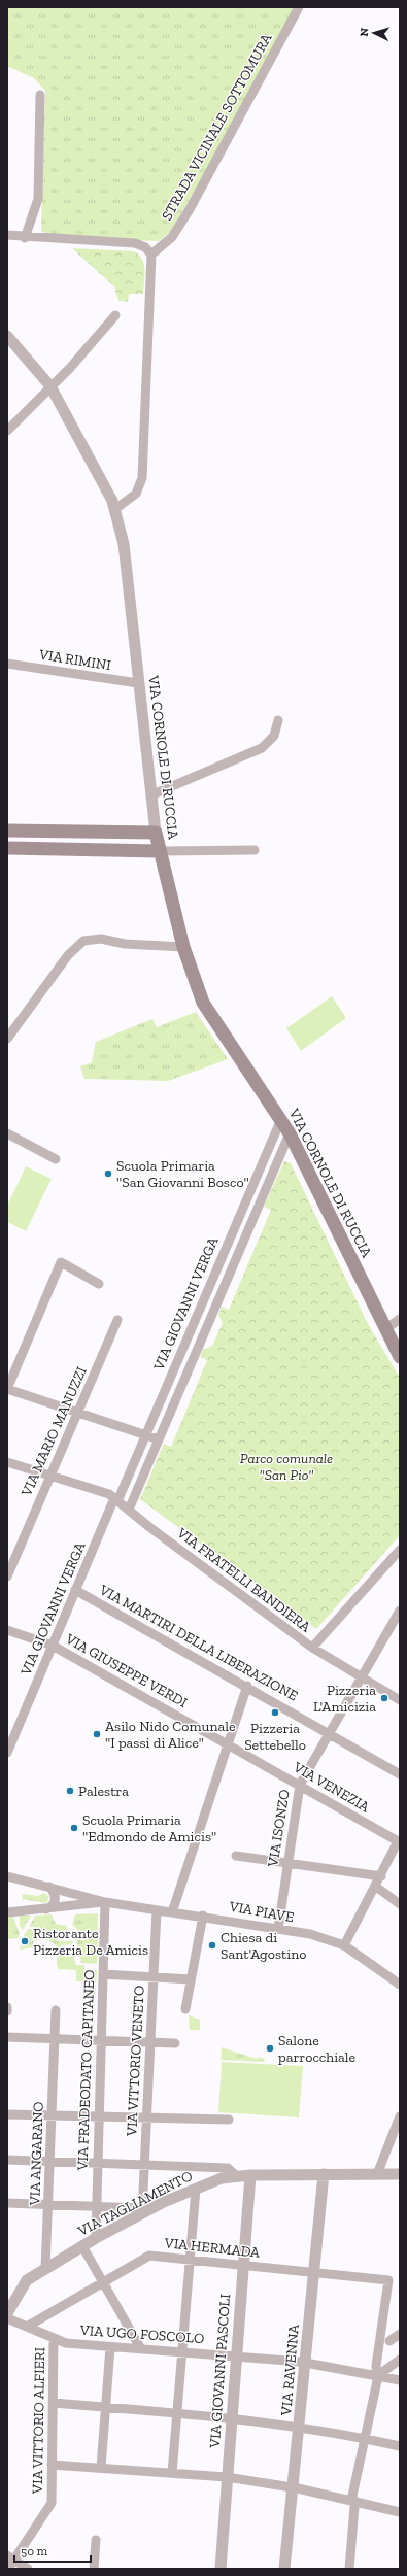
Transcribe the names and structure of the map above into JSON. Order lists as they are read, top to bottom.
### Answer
{
  "streets": {
    "main road": ["VIA CORNOLE DI RUCCIA"],
    "street": [
      "STRADA VICINALE SOTTOMURA",
      "VIA RIMINI",
      "VIA GIOVANNI VERGA",
      "VIA MARIO MANUZZI",
      "VIA FRATELLI BANDIERA",
      "VIA MARTIRI DELLA LIBERAZIONE",
      "VIA GIUSEPPE VERDI",
      "VIA VENEZIA",
      "VIA ISONZO",
      "VIA PIAVE",
      "VIA VITTORIO VENETO",
      "VIA FRADEODATO CAPITANEO",
      "VIA ANGARANO",
      "VIA TAGLIAMENTO",
      "VIA HERMADA",
      "VIA UGO FOSCOLO",
      "VIA RAVENNA",
      "VIA GIOVANNI PASCOLI",
      "VIA VITTORIO ALFIERI"
    ]
  },
  "crossings": [
    ["VIA RIMINI", "VIA CORNOLE DI RUCCIA"],
    ["VIA CORNOLE DI RUCCIA", "VIA GIOVANNI VERGA"],
    ["VIA GIOVANNI VERGA", "VIA FRATELLI BANDIERA"],
    ["VIA GIOVANNI VERGA", "VIA MARTIRI DELLA LIBERAZIONE"],
    ["VIA GIOVANNI VERGA", "VIA GIUSEPPE VERDI"],
    ["VIA MARIO MANUZZI", "VIA FRATELLI BANDIERA"],
    ["VIA FRATELLI BANDIERA", "VIA ISONZO"],
    ["VIA MARTIRI DELLA LIBERAZIONE", "VIA ISONZO"],
    ["VIA GIUSEPPE VERDI", "VIA VENEZIA"],
    ["VIA VENEZIA", "VIA ISONZO"],
    ["VIA ISONZO", "VIA PIAVE"],
    ["VIA PIAVE", "VIA VITTORIO VENETO"],
    ["VIA PIAVE", "VIA FRADEODATO CAPITANEO"],
    ["VIA VITTORIO VENETO", "VIA TAGLIAMENTO"],
    ["VIA FRADEODATO CAPITANEO", "VIA TAGLIAMENTO"],
    ["VIA ANGARANO", "VIA TAGLIAMENTO"],
    ["VIA TAGLIAMENTO", "VIA RAVENNA"],
    ["VIA TAGLIAMENTO", "VIA GIOVANNI PASCOLI"],
    ["VIA HERMADA", "VIA UGO FOSCOLO"],
    ["VIA HERMADA", "VIA RAVENNA"],
    ["VIA HERMADA", "VIA GIOVANNI PASCOLI"],
    ["VIA UGO FOSCOLO", "VIA RAVENNA"],
    ["VIA UGO FOSCOLO", "VIA GIOVANNI PASCOLI"],
    ["VIA UGO FOSCOLO", "VIA VITTORIO ALFIERI"]
  ],
  "parks": ["Parco comunale \"San Pio\""],
  "places": [
    "Scuola Primaria \"San Giovanni Bosco\"",
    "Pizzeria L'Amicizia",
    "Pizzeria Settebello",
    "Asilo Nido Comunale \"I passi di Alice\"",
    "Palestra",
    "Scuola Primaria \"Edmondo de Amicis\"",
    "Ristorante Pizzeria De Amicis",
    "Chiesa di Sant'Agostino",
    "Salone parrocchiale"
  ],
  "scale_bar": "50 m",
  "north": "left"
}
